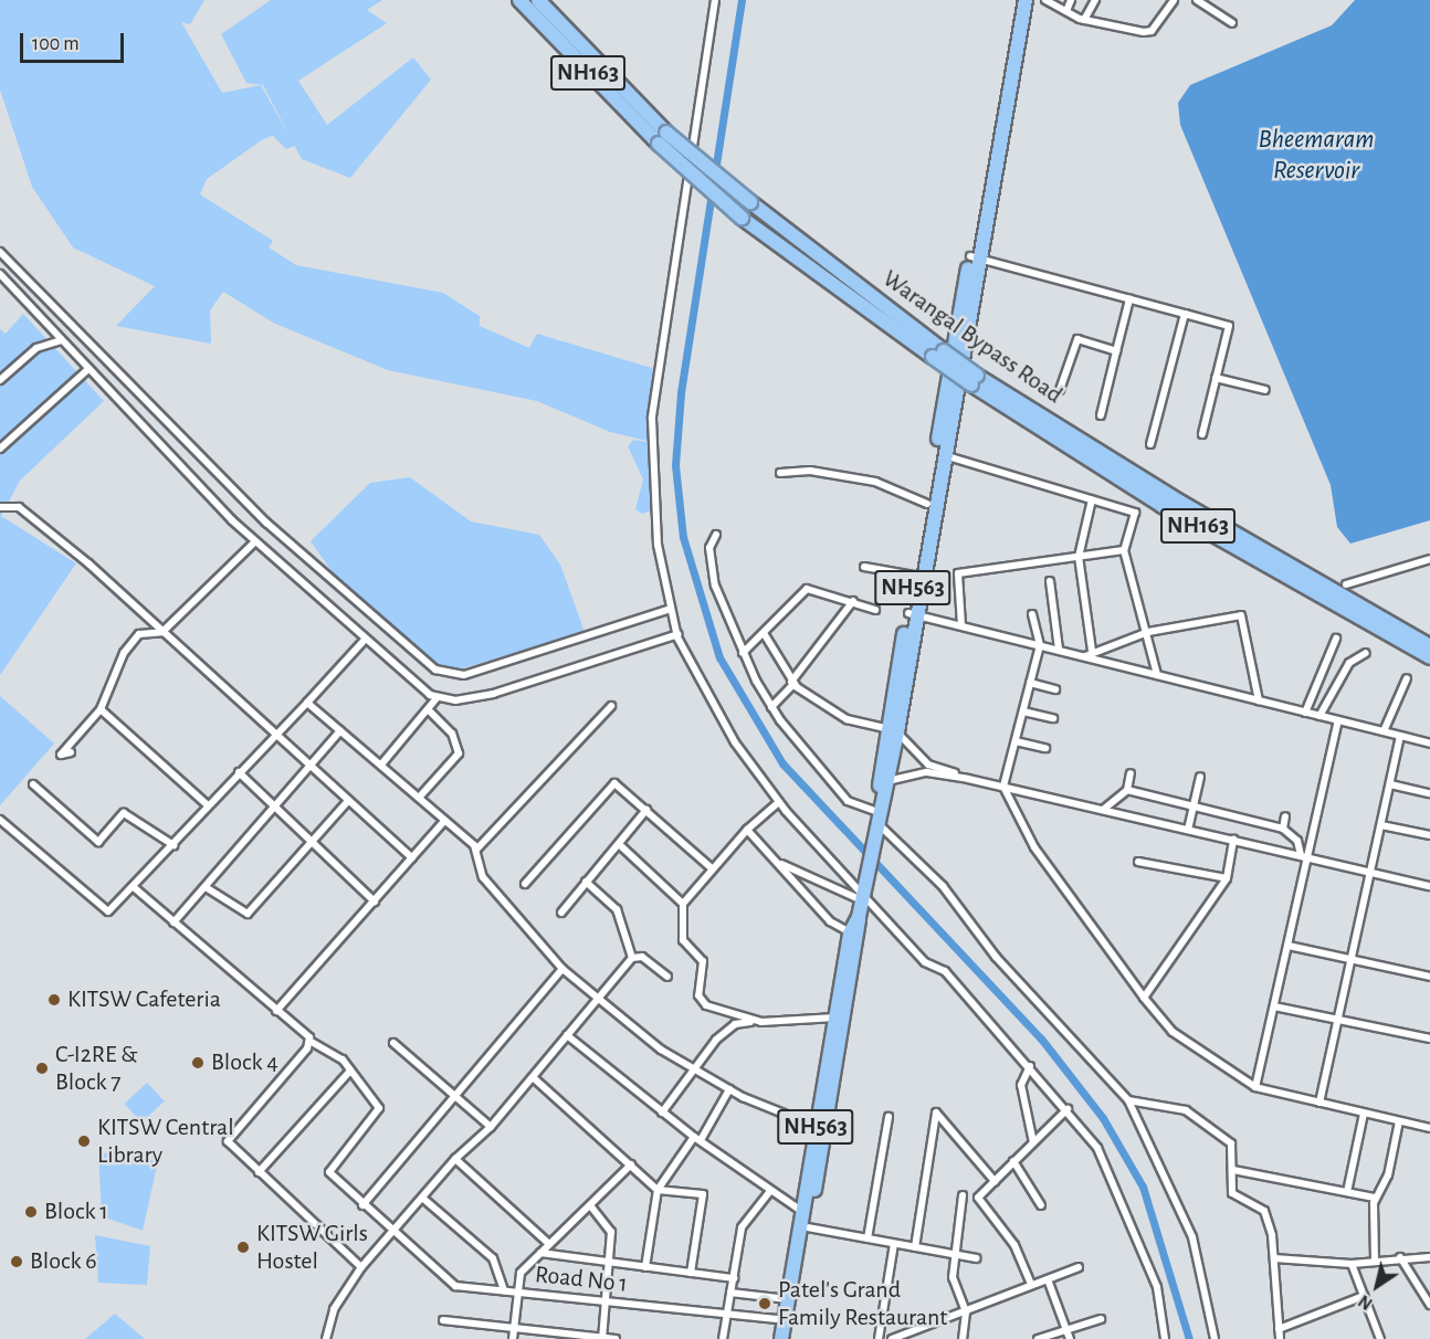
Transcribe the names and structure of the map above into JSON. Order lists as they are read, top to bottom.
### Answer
{
  "streets": {
    "highway": ["NH163", "Warangal Bypass Road", "NH563"],
    "street": ["Road No 1"]
  },
  "crossings": [
    ["NH163", "Warangal Bypass Road"],
    ["NH563", "Road No 1"]
  ],
  "water": ["Bheemaram Reservoir"],
  "places": [
    "KITSW Cafeteria",
    "Block 4",
    "C-I2RE & Block 7",
    "KITSW Central Library",
    "Block 1",
    "KITSW Girls Hostel",
    "Block 6",
    "Patel's Grand Family Restaurant"
  ],
  "scale_bar": "100 m",
  "north": "bottom left"
}
